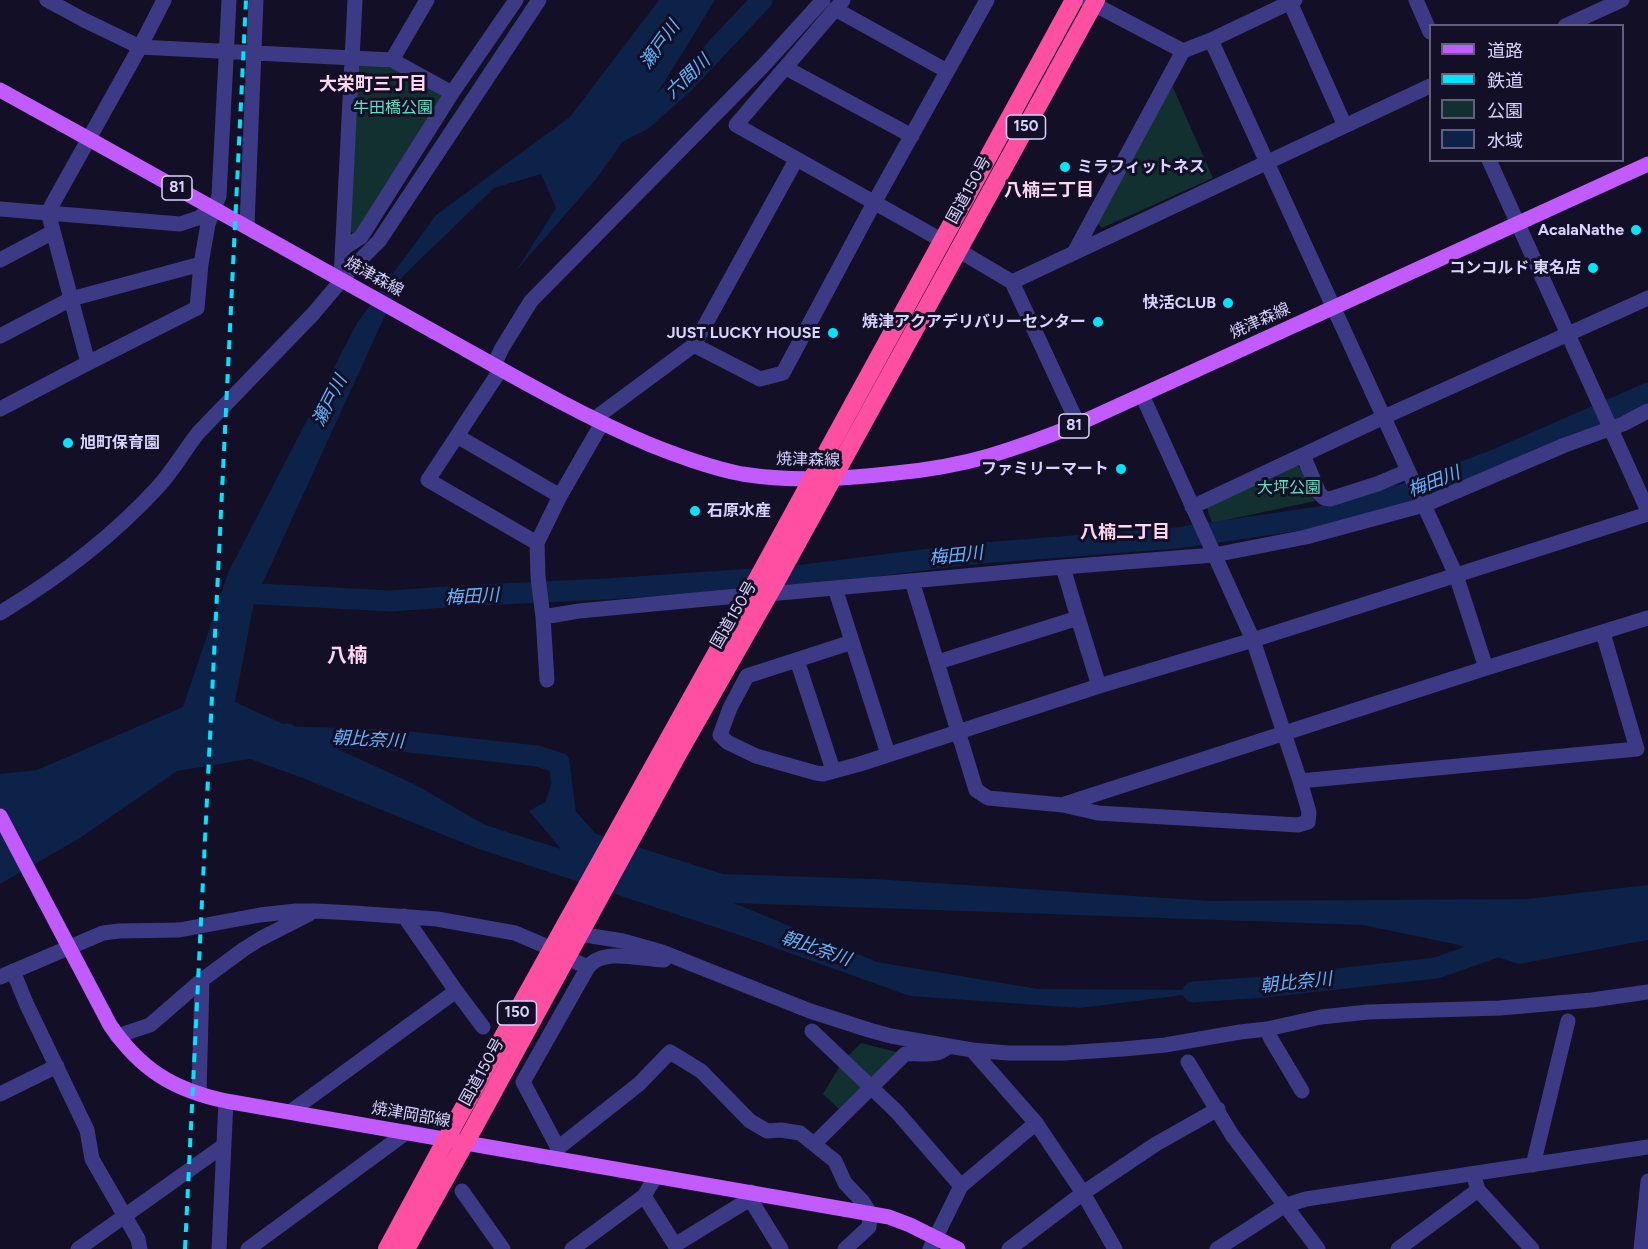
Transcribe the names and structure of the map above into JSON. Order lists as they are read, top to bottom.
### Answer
{
  "streets": {
    "highway": ["150", "国道150号"],
    "main road": ["81", "焼津森線", "焼津岡部線"]
  },
  "crossings": [
    ["国道150号", "焼津森線"],
    ["国道150号", "焼津岡部線"]
  ],
  "districts": [
    "大栄町三丁目",
    "八楠三丁目",
    "八楠二丁目",
    "八楠"
  ],
  "water": [
    "瀬戸川",
    "六間川",
    "梅田川",
    "朝比奈川"
  ],
  "parks": ["牛田橋公園", "大坪公園"],
  "places": [
    "ミラフィットネス",
    "AcalaNathe",
    "コンコルド 東名店",
    "快活CLUB",
    "焼津アクアデリバリーセンター",
    "JUST LUCKY HOUSE",
    "旭町保育園",
    "ファミリーマート",
    "石原水産"
  ],
  "legend": [
    "道路",
    "鉄道",
    "公園",
    "水域"
  ]
}
